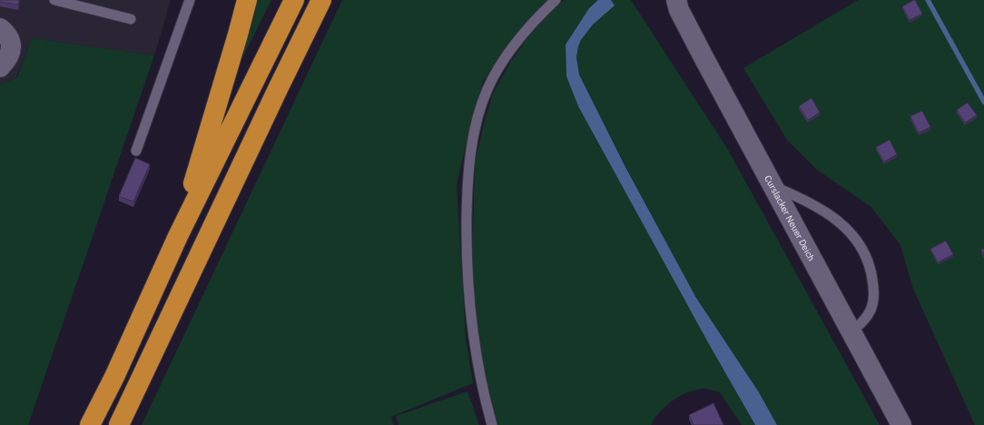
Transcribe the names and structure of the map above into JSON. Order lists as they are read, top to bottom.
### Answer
{
  "streets": {
    "street": ["Curslacker Neuer Deich"]
  }
}
